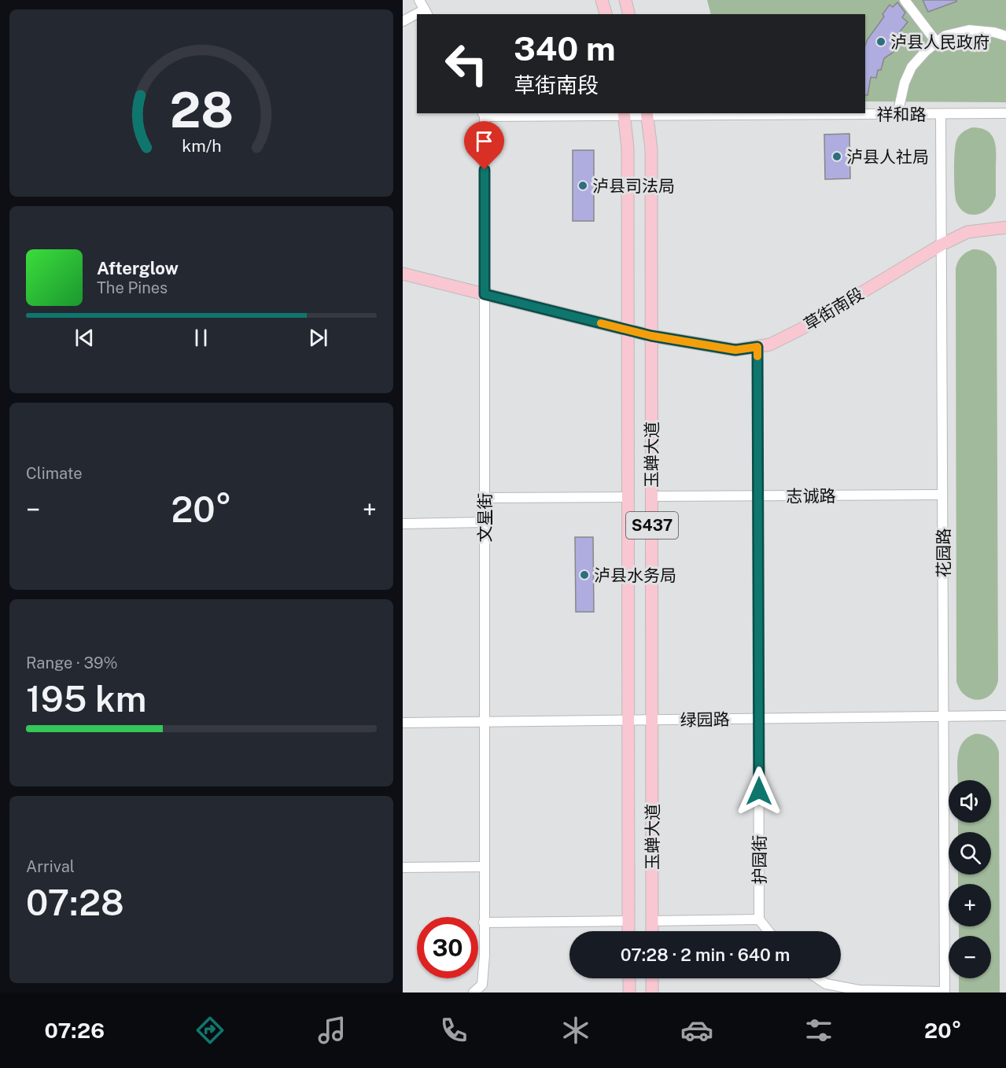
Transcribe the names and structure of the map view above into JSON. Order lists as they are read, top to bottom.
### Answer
{
  "streets": {
    "main road": ["草街南段", "玉蝉大道", "S437"],
    "street": [
      "祥和路",
      "志诚路",
      "文星街",
      "花园路",
      "绿园路",
      "护园街"
    ]
  },
  "crossings": [
    ["祥和路", "玉蝉大道"],
    ["祥和路", "文星街"],
    ["祥和路", "花园路"],
    ["草街南段", "玉蝉大道"],
    ["草街南段", "文星街"],
    ["草街南段", "花园路"],
    ["草街南段", "护园街"],
    ["玉蝉大道", "志诚路"],
    ["玉蝉大道", "绿园路"],
    ["志诚路", "花园路"],
    ["志诚路", "护园街"],
    ["文星街", "绿园路"],
    ["花园路", "绿园路"],
    ["绿园路", "护园街"]
  ],
  "places": [
    "泸县人民政府",
    "泸县人社局",
    "泸县司法局",
    "泸县水务局"
  ],
  "page": {
    "turn": ["340 m", "草街南段"],
    "song": ["Afterglow", "The Pines"],
    "tile": [
      "Climate",
      ["Range · 39%", "195 km"],
      ["Arrival", "07:28"]
    ],
    "heat": ["−", "20°", "+"],
    "map_buttons": ["+", "−"],
    "limit": "30",
    "trip": "07:28 · 2 min · 640 m",
    "tabs": ["07:26", "20°"],
    "gauge": ["28", "km/h"]
  }
}
